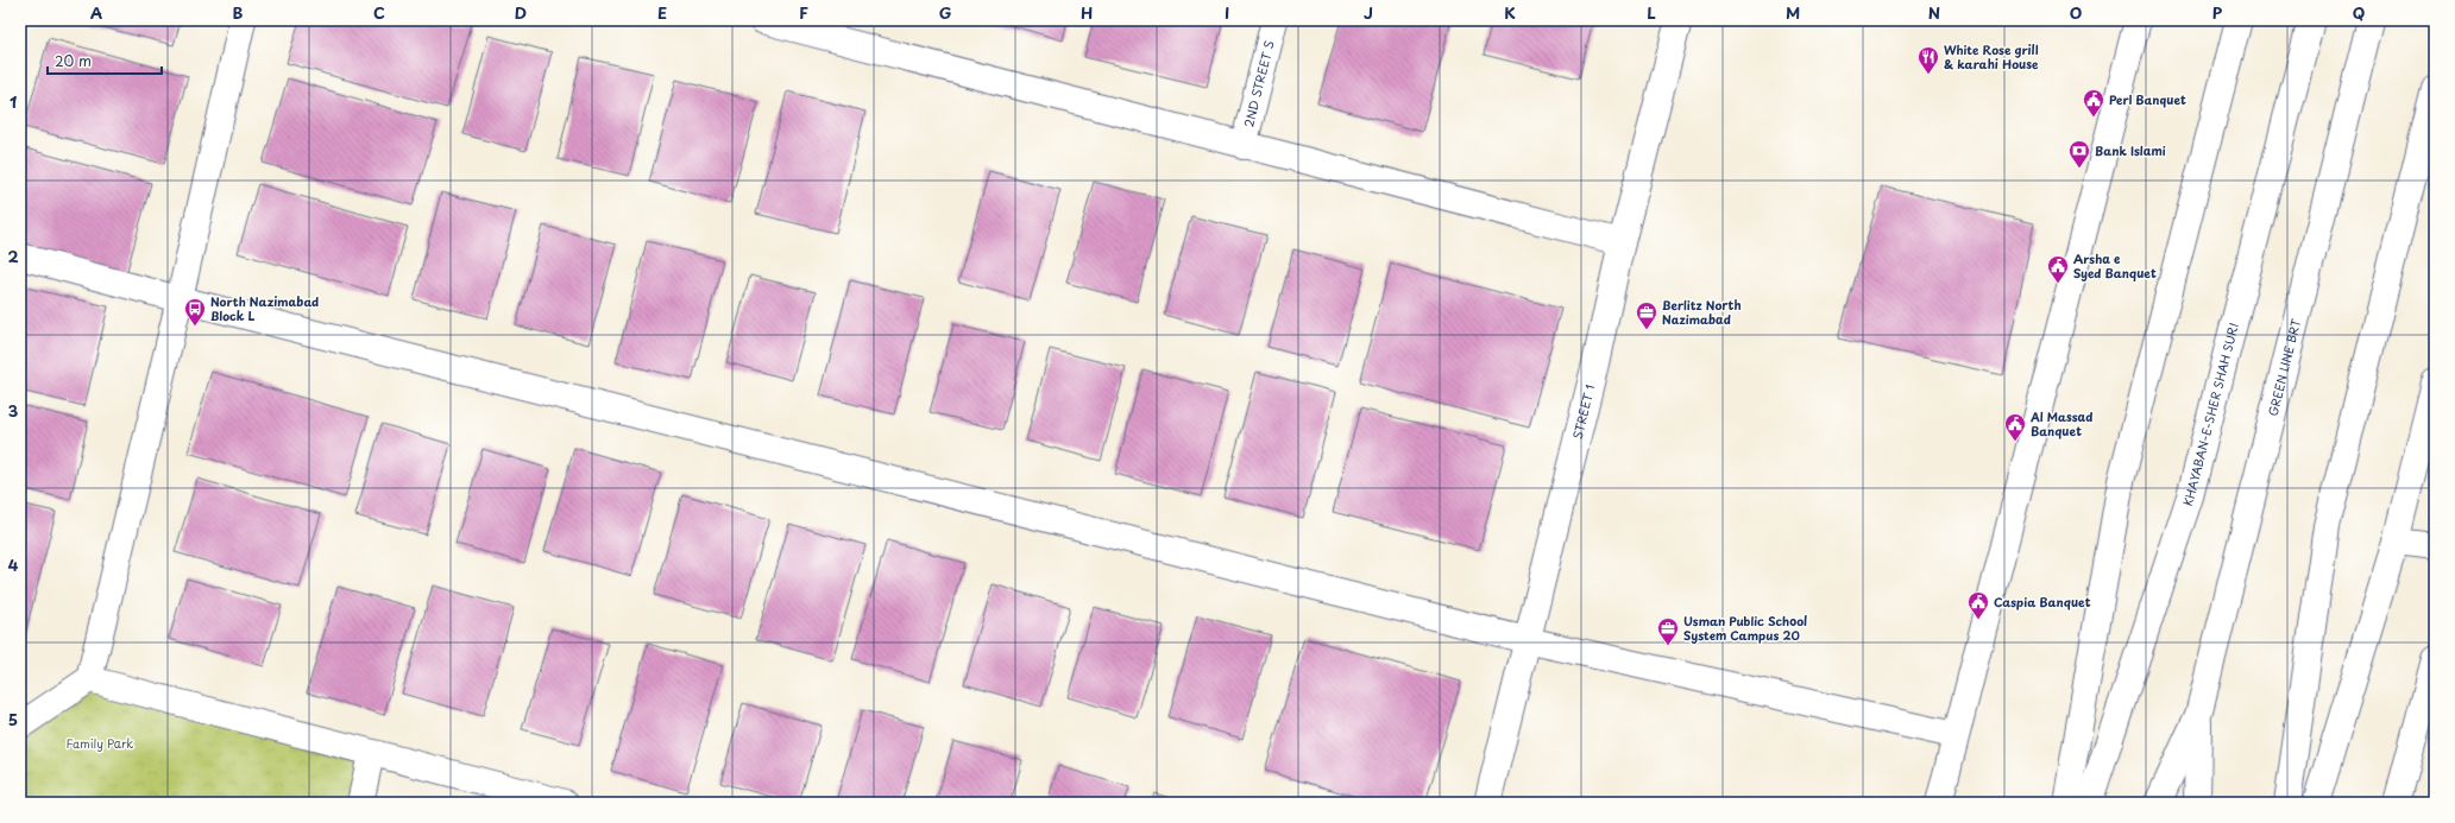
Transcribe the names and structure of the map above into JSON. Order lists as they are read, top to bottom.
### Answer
{
  "streets": {
    "street": [
      "2ND STREET S",
      "GREEN LINE BRT",
      "STREET 1",
      "KHAYABAN-E-SHER SHAH SURI"
    ]
  },
  "parks": ["Family Park"],
  "places": {
    "restaurant": ["White Rose grill & karahi House"],
    "public building": [
      "Perl Banquet",
      "Arsha e Syed Banquet",
      "Al Massad Banquet",
      "Caspia Banquet"
    ],
    "bank": ["Bank Islami"],
    "bus stop": ["North Nazimabad Block L"],
    "office": ["Berlitz North Nazimabad", "Usman Public School System Campus 20"]
  },
  "scale_bar": "20 m",
  "grid": {
    "columns": [
      "A",
      "B",
      "C",
      "D",
      "E",
      "F",
      "G",
      "H",
      "I",
      "J",
      "K",
      "L",
      "M",
      "N",
      "O",
      "P",
      "Q"
    ],
    "rows": [
      "1",
      "2",
      "3",
      "4",
      "5"
    ]
  }
}
